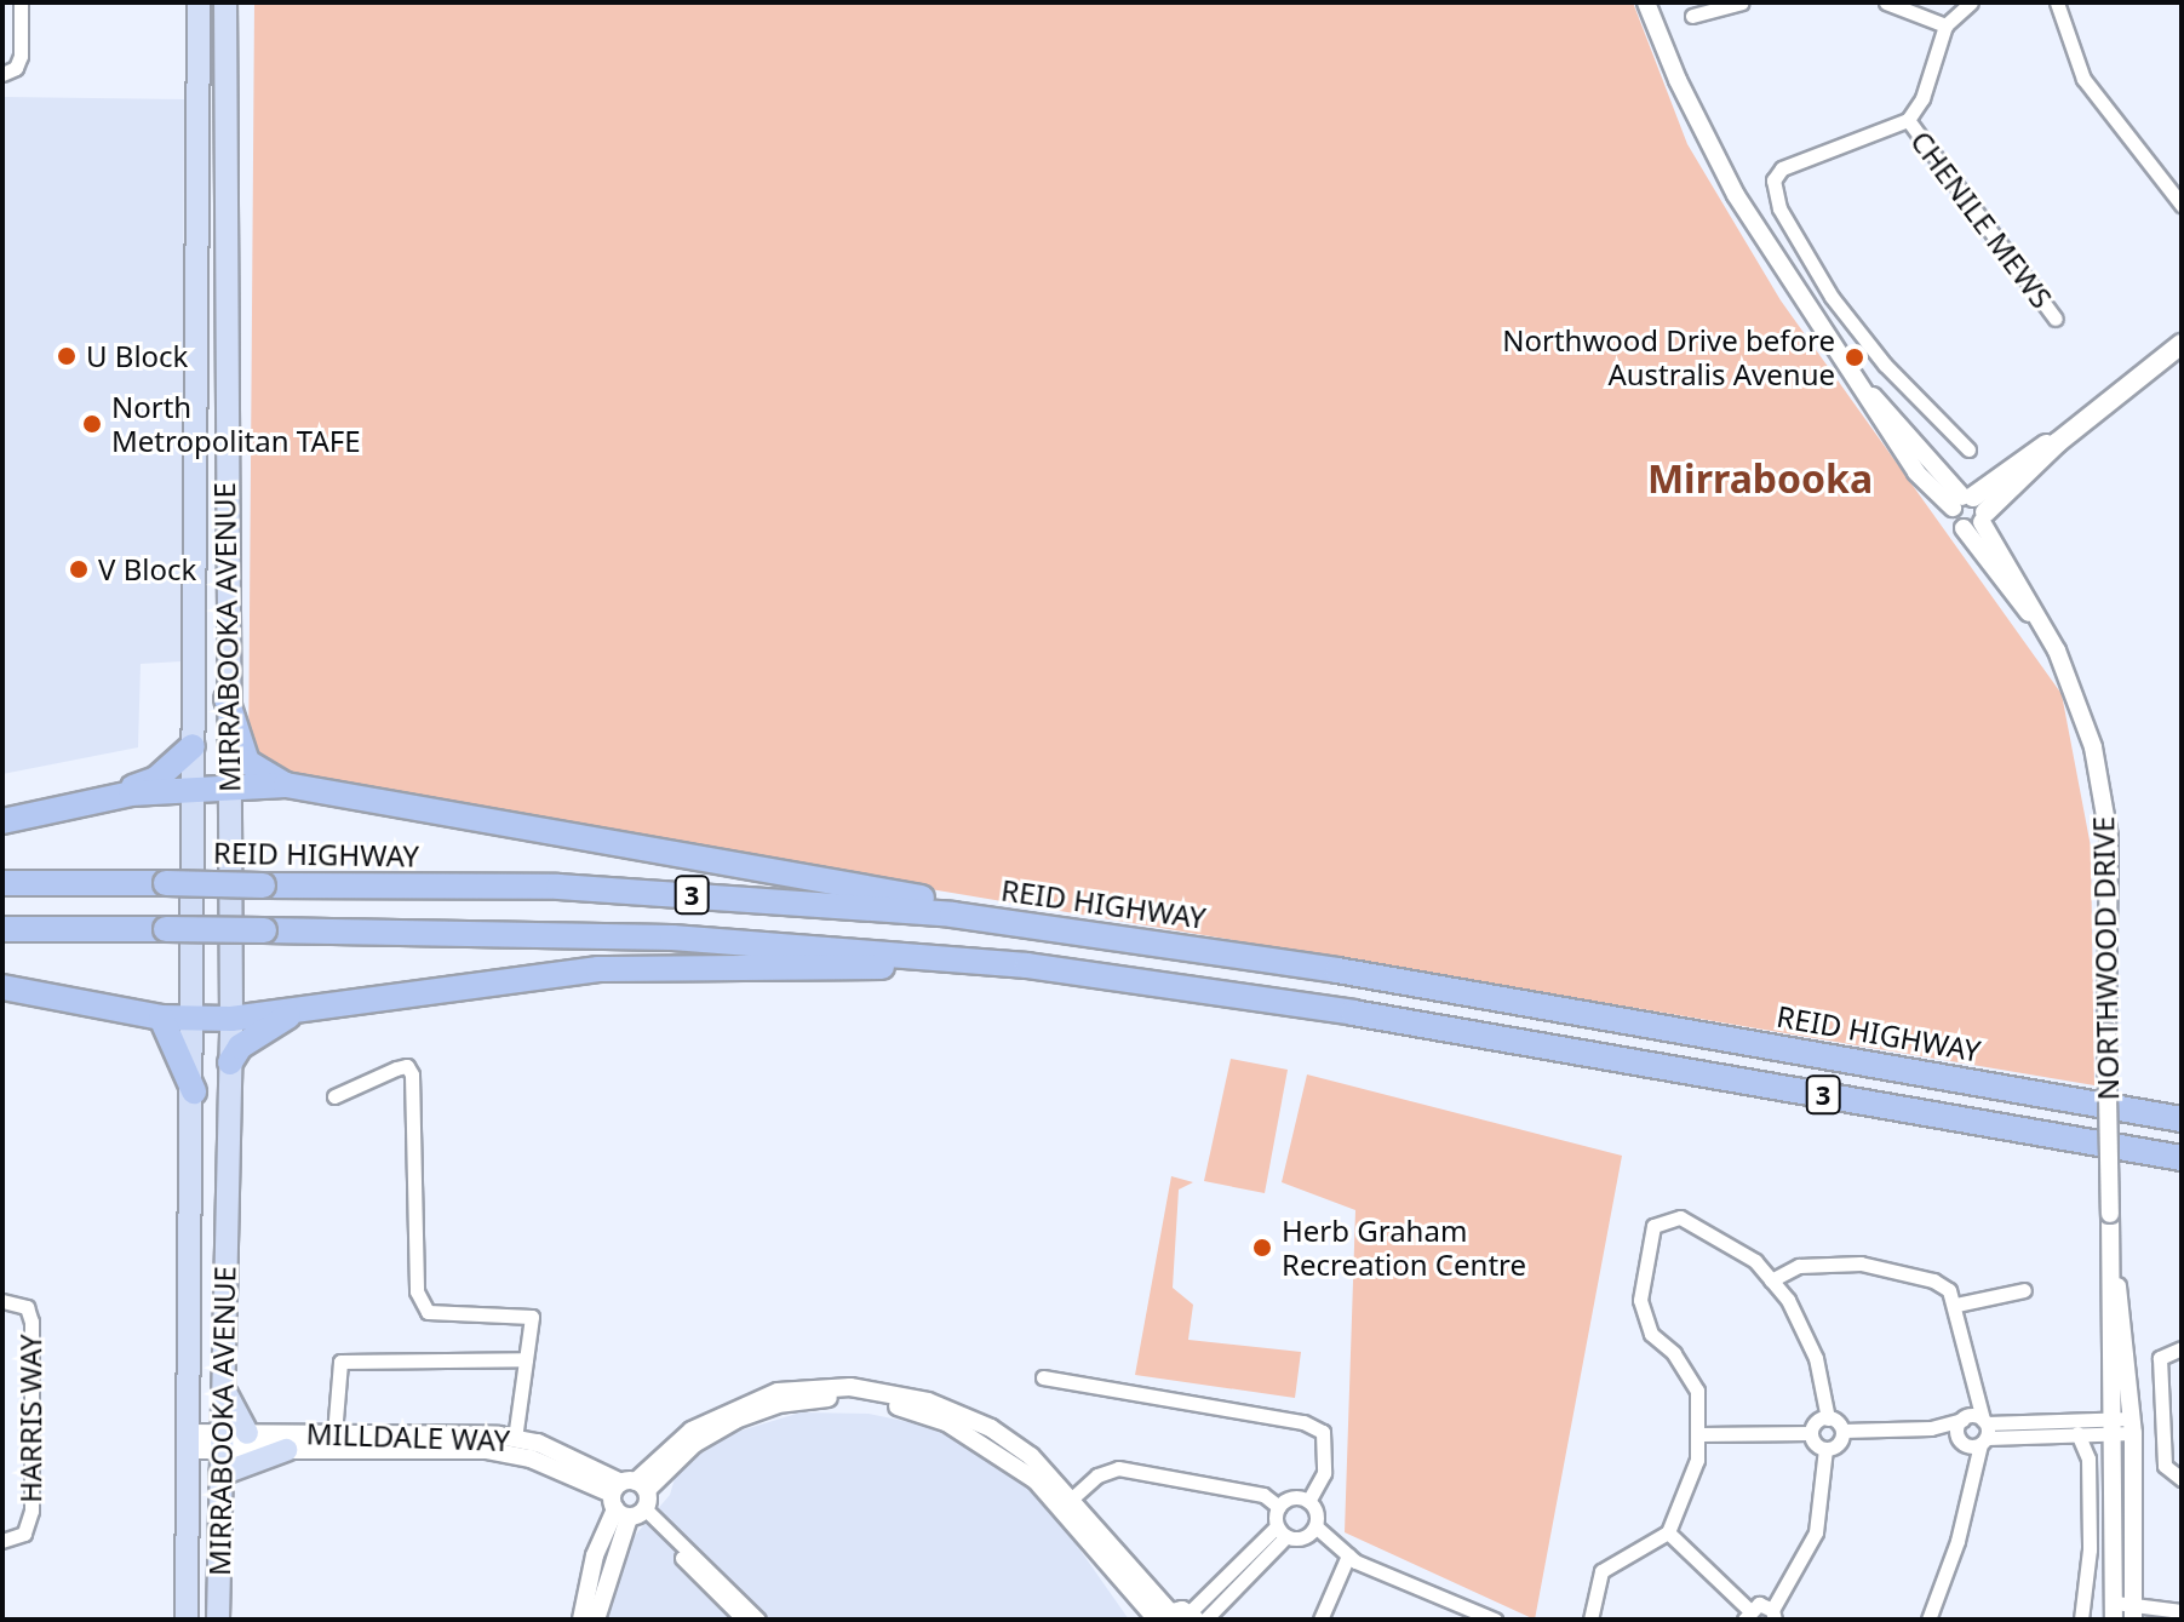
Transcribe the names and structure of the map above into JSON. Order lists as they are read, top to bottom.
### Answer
{
  "streets": {
    "highway": ["REID HIGHWAY", "3"],
    "main road": ["MIRRABOOKA AVENUE"],
    "street": [
      "CHENILE MEWS",
      "NORTHWOOD DRIVE",
      "HARRIS WAY",
      "MILLDALE WAY"
    ]
  },
  "crossings": [
    ["MIRRABOOKA AVENUE", "MILLDALE WAY"]
  ],
  "districts": ["Mirrabooka"],
  "places": [
    "U Block",
    "Northwood Drive before Australis Avenue",
    "North Metropolitan TAFE",
    "V Block",
    "Herb Graham Recreation Centre"
  ]
}
